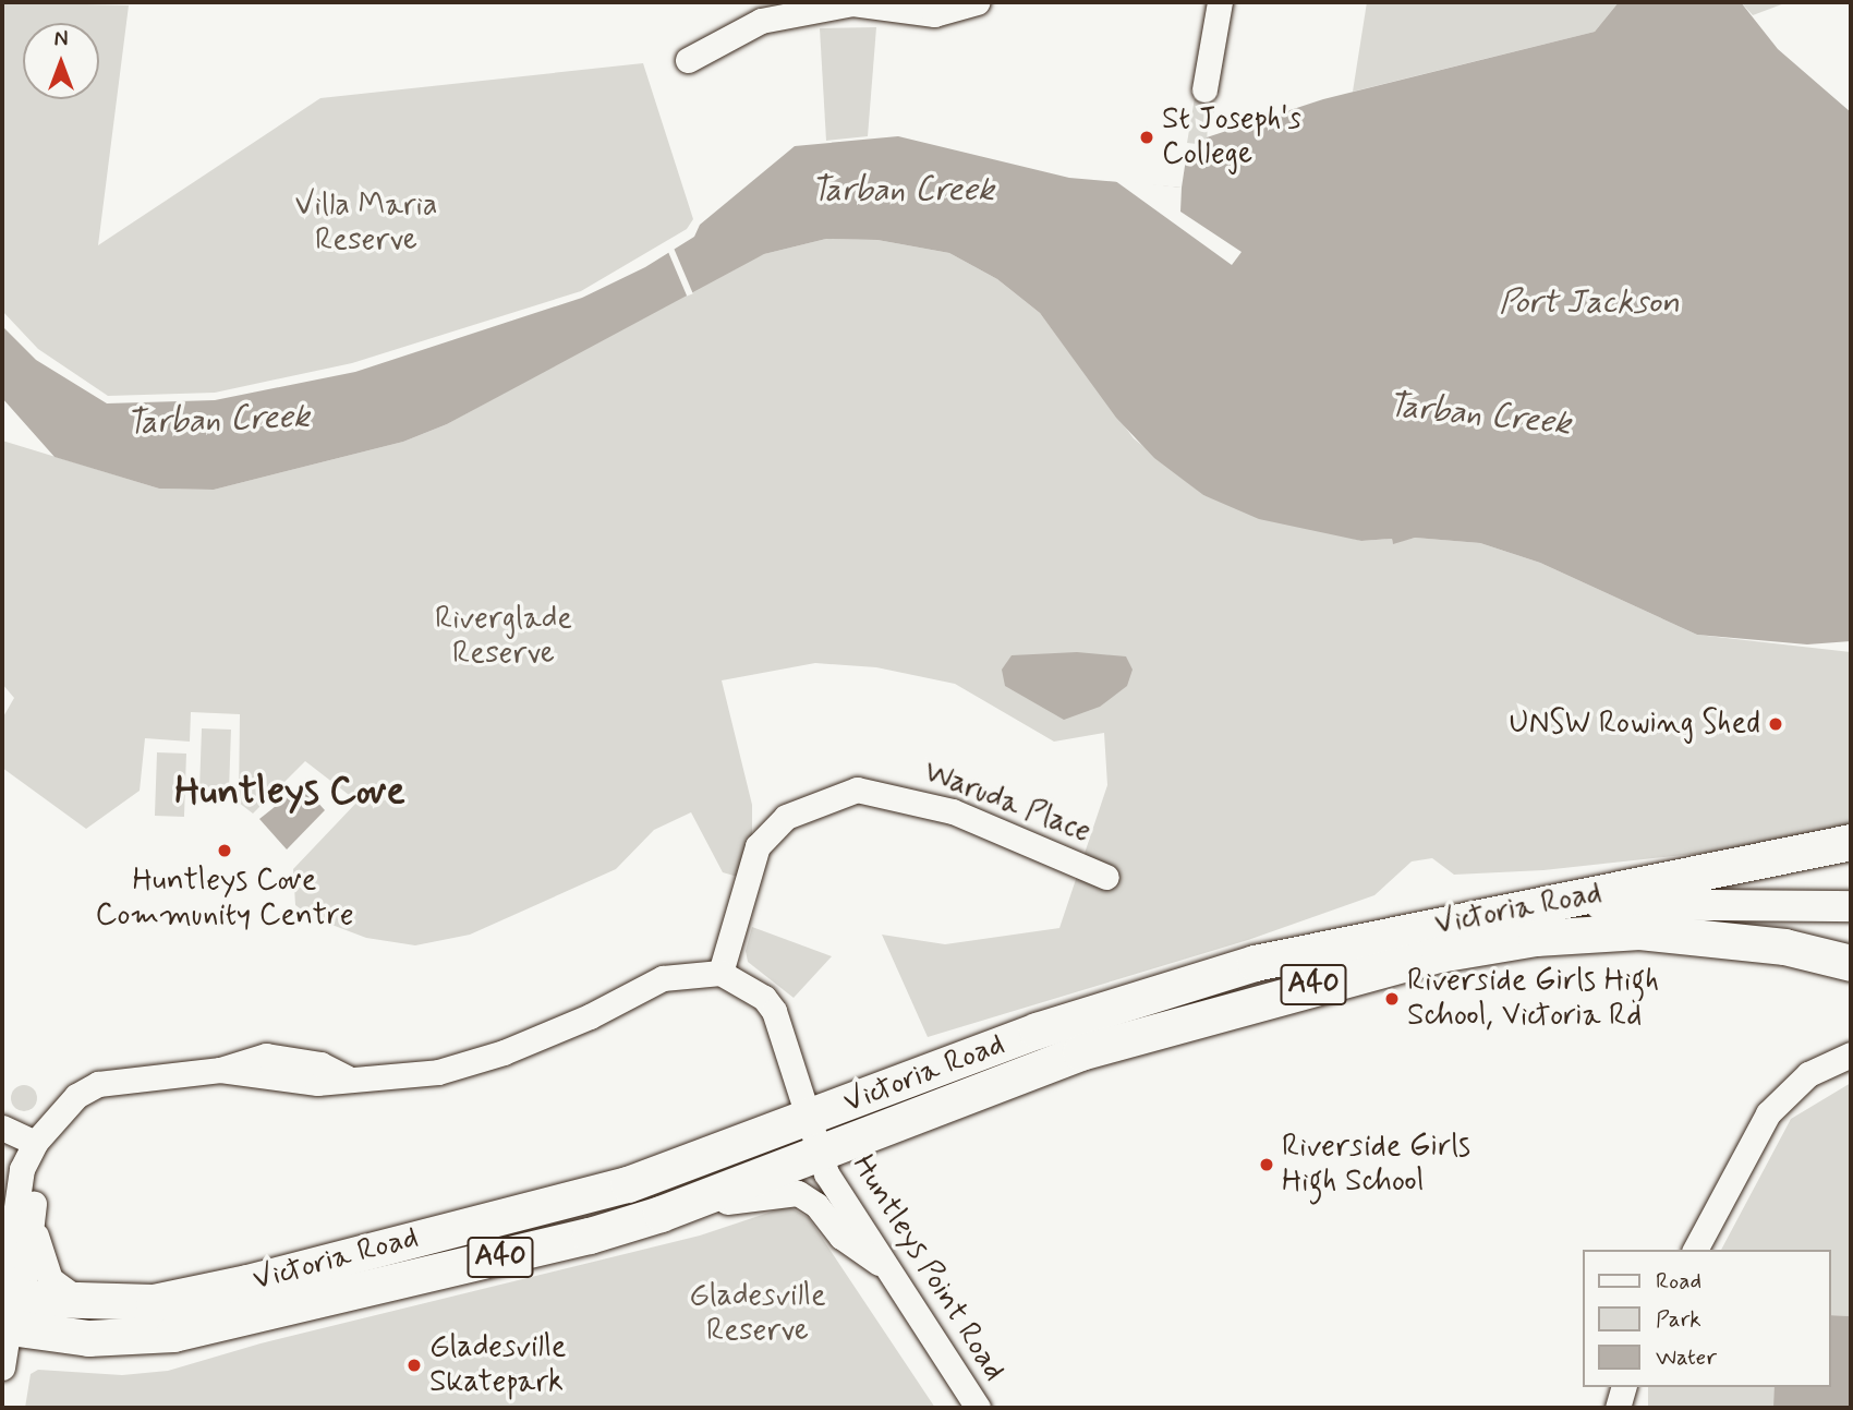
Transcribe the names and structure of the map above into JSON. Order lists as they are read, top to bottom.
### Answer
{
  "streets": {
    "highway": ["Victoria Road", "A40"],
    "street": ["Waruda Place", "Huntleys Point Road"]
  },
  "crossings": [
    ["Waruda Place", "Huntleys Point Road"],
    ["Victoria Road", "Huntleys Point Road"]
  ],
  "districts": ["Huntleys Cove"],
  "water": ["Tarban Creek", "Port Jackson"],
  "parks": ["Villa Maria Reserve", "Riverglade Reserve", "Gladesville Reserve"],
  "places": [
    "St Joseph's College",
    "UNSW Rowing Shed",
    "Huntleys Cove Community Centre",
    "Riverside Girls High School, Victoria Rd",
    "Riverside Girls High School",
    "Gladesville Skatepark"
  ],
  "legend": ["Road", "Park", "Water"],
  "north": "top"
}
